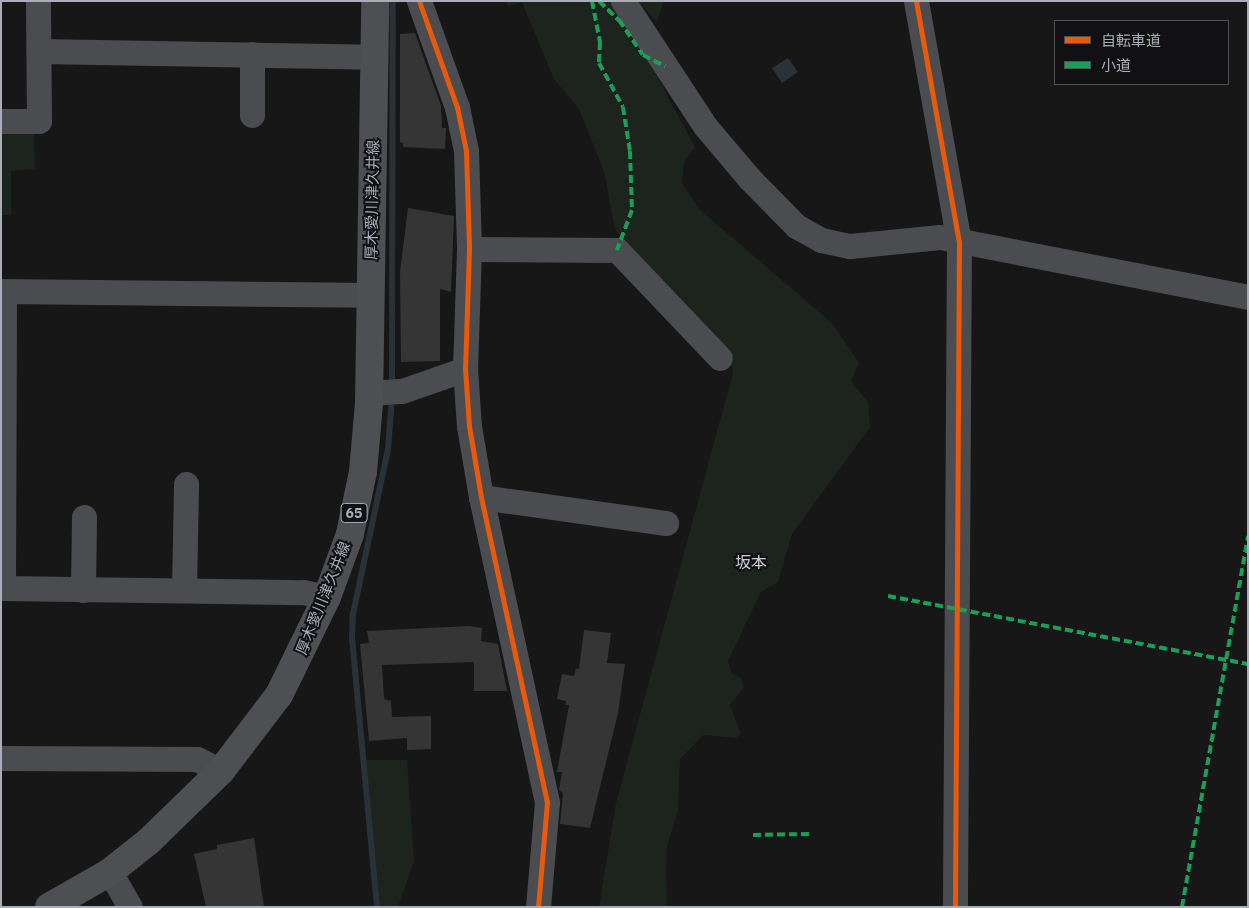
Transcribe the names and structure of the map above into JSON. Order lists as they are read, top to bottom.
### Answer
{
  "streets": {
    "main road": ["厚木愛川津久井線", "65"]
  },
  "districts": ["坂本"],
  "legend": ["自転車道", "小道"]
}
